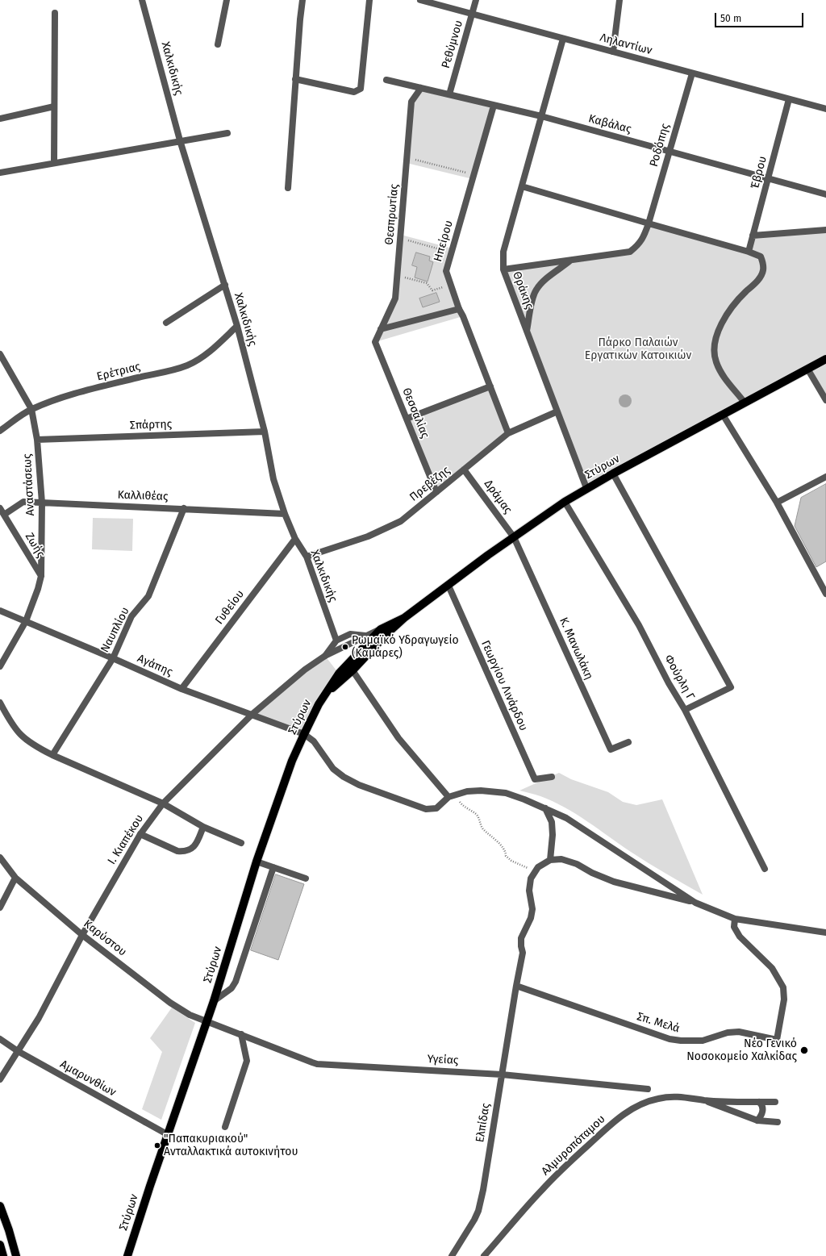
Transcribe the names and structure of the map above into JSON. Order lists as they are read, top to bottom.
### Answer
{
  "streets": {
    "main road": ["Στύρων"],
    "street": [
      "Ρεθύμνου",
      "Ληλαντίων",
      "Χαλκιδικής",
      "Καβάλας",
      "Ροδόπης",
      "Έβρου",
      "Θεσπρωτίας",
      "Ηπείρου",
      "Θράκης",
      "Ερέτριας",
      "Θεσσαλίας",
      "Σπάρτης",
      "Πρεβέζης",
      "Αναστάσεως",
      "Καλλιθέας",
      "Δράμας",
      "Ζωής",
      "Γυθείου",
      "Ναυπλίου",
      "Κ. Μανωλάκη",
      "Αγάπης",
      "Φούρλη Γ",
      "Γεωργίου Λινάρδου",
      "Ι. Κιαπέκου",
      "Καρύστου",
      "Σπ. Μελά",
      "Υγείας",
      "Αμαρυνθίων",
      "Ελπίδας",
      "Αλμυροπόταμου"
    ]
  },
  "crossings": [
    ["Ρεθύμνου", "Ληλαντίων"],
    ["Ρεθύμνου", "Καβάλας"],
    ["Ληλαντίων", "Ροδόπης"],
    ["Ληλαντίων", "Έβρου"],
    ["Ληλαντίων", "Θράκης"],
    ["Χαλκιδικής", "Ερέτριας"],
    ["Χαλκιδικής", "Σπάρτης"],
    ["Χαλκιδικής", "Πρεβέζης"],
    ["Χαλκιδικής", "Καλλιθέας"],
    ["Χαλκιδικής", "Γυθείου"],
    ["Χαλκιδικής", "Ι. Κιαπέκου"],
    ["Καβάλας", "Ροδόπης"],
    ["Καβάλας", "Έβρου"],
    ["Καβάλας", "Θεσπρωτίας"],
    ["Καβάλας", "Ηπείρου"],
    ["Καβάλας", "Θράκης"],
    ["Ροδόπης", "Θράκης"],
    ["Θεσπρωτίας", "Θεσσαλίας"],
    ["Ηπείρου", "Πρεβέζης"],
    ["Θράκης", "Στύρων"],
    ["Θράκης", "Πρεβέζης"],
    ["Ερέτριας", "Αναστάσεως"],
    ["Θεσσαλίας", "Πρεβέζης"],
    ["Σπάρτης", "Αναστάσεως"],
    ["Στύρων", "Δράμας"],
    ["Στύρων", "Κ. Μανωλάκη"],
    ["Στύρων", "Αγάπης"],
    ["Στύρων", "Φούρλη Γ"],
    ["Στύρων", "Γεωργίου Λινάρδου"],
    ["Στύρων", "Ι. Κιαπέκου"],
    ["Στύρων", "Καρύστου"],
    ["Στύρων", "Αμαρυνθίων"],
    ["Πρεβέζης", "Δράμας"],
    ["Αναστάσεως", "Καλλιθέας"],
    ["Αναστάσεως", "Ζωής"],
    ["Αναστάσεως", "Αγάπης"],
    ["Καλλιθέας", "Ζωής"],
    ["Καλλιθέας", "Ναυπλίου"],
    ["Δράμας", "Κ. Μανωλάκη"],
    ["Γυθείου", "Αγάπης"],
    ["Ναυπλίου", "Αγάπης"],
    ["Αγάπης", "Ι. Κιαπέκου"],
    ["Ι. Κιαπέκου", "Καρύστου"],
    ["Ι. Κιαπέκου", "Αμαρυνθίων"],
    ["Καρύστου", "Υγείας"],
    ["Σπ. Μελά", "Ελπίδας"],
    ["Υγείας", "Ελπίδας"]
  ],
  "parks": ["Πάρκο Παλαιών Εργατικών Κατοικιών"],
  "places": ["Ρωμαϊκό Υδραγωγείο (Καμάρες)", "Νέο Γενικό Νοσοκομείο Χαλκίδας", "\"Παπακυριακού\" Ανταλλακτικά αυτοκινήτου"],
  "scale_bar": "50 m"
}
